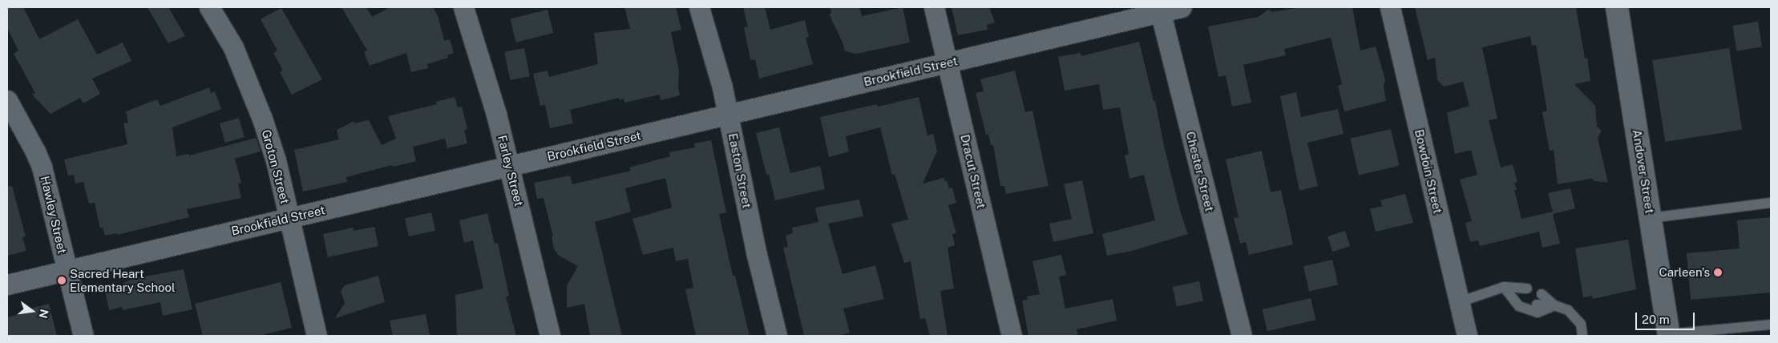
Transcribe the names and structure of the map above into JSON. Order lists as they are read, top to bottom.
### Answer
{
  "streets": {
    "main road": ["Andover Street"],
    "street": [
      "Brookfield Street",
      "Groton Street",
      "Farley Street",
      "Easton Street",
      "Dracut Street",
      "Chester Street",
      "Bowdoin Street",
      "Hawley Street"
    ]
  },
  "crossings": [
    ["Brookfield Street", "Groton Street"],
    ["Brookfield Street", "Farley Street"],
    ["Brookfield Street", "Easton Street"],
    ["Brookfield Street", "Dracut Street"],
    ["Brookfield Street", "Chester Street"],
    ["Brookfield Street", "Hawley Street"]
  ],
  "places": ["Carleen's", "Sacred Heart Elementary School"],
  "scale_bar": "20 m",
  "north": "right"
}
